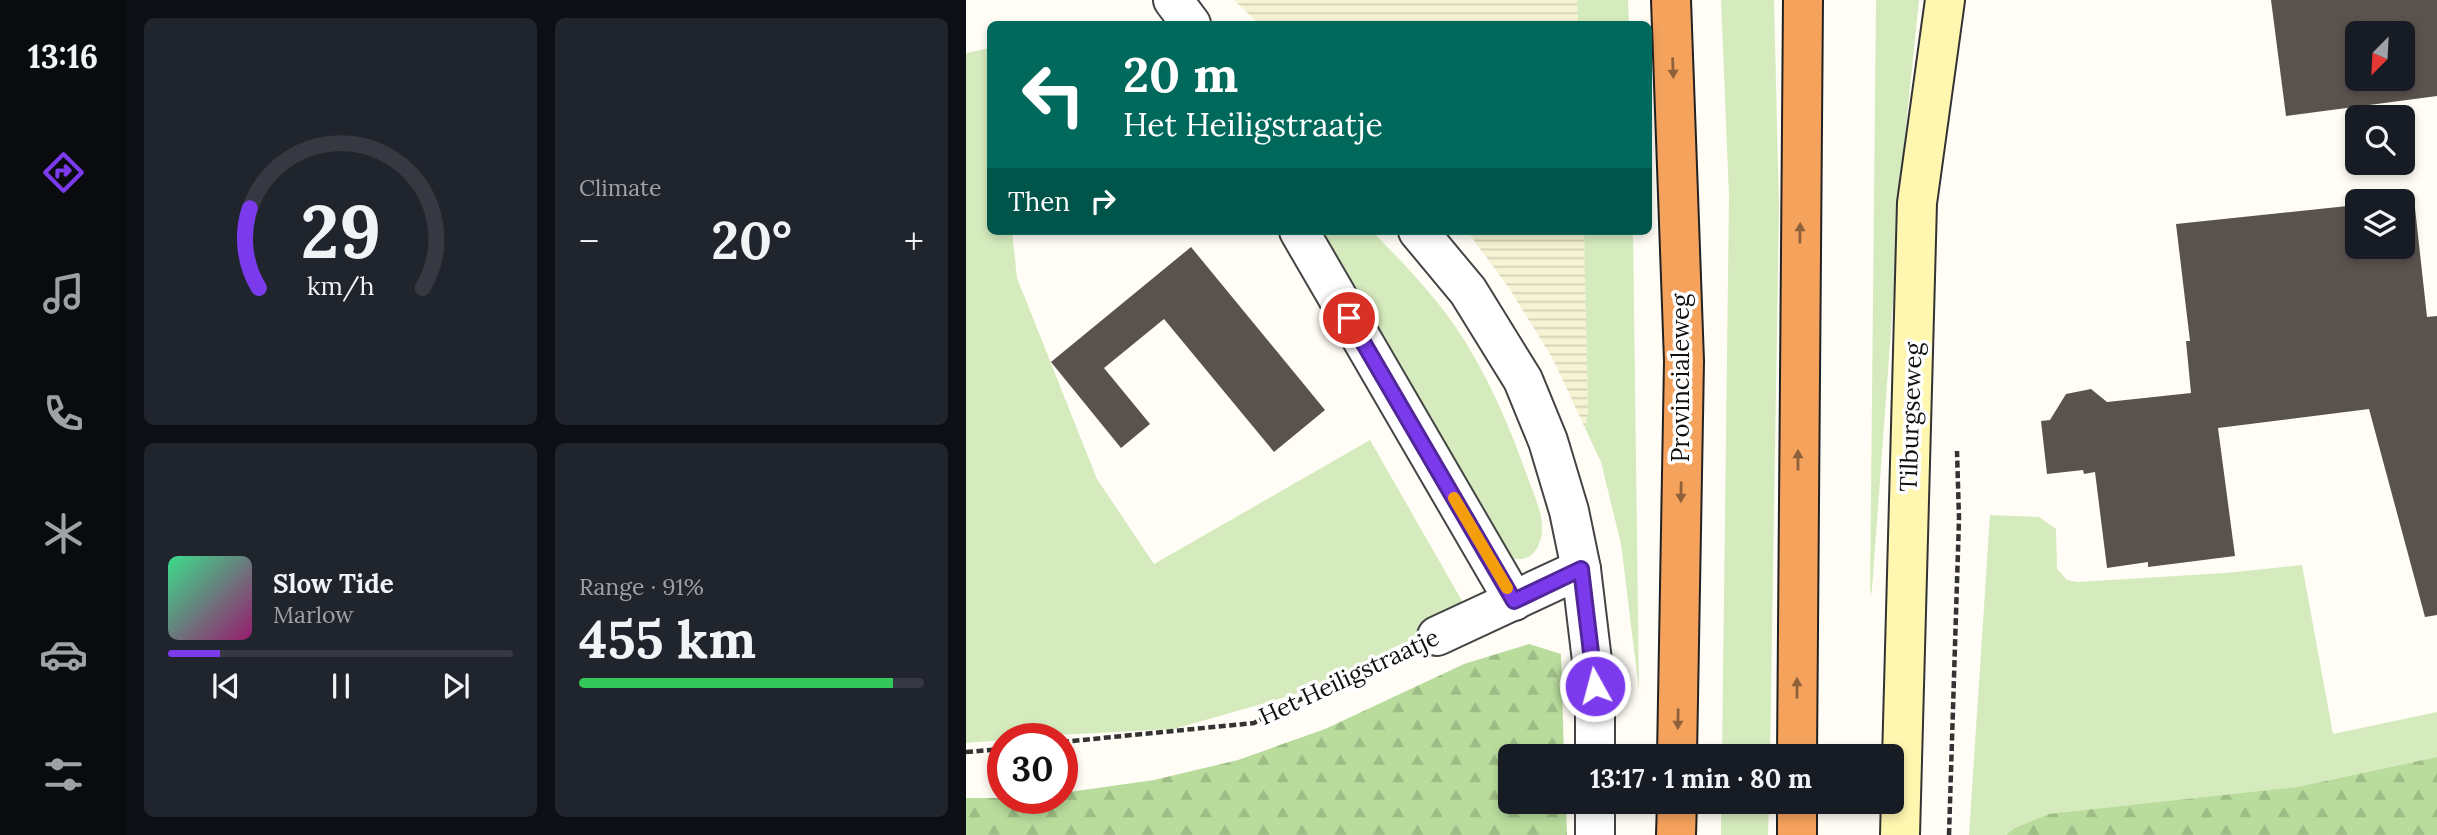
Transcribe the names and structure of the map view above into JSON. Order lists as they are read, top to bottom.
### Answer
{
  "streets": {
    "highway": ["Provincialeweg"],
    "street": ["Tilburgseweg", "Het Heiligstraatje"]
  },
  "north": "bottom left",
  "page": {
    "tabs": "13:16",
    "tile": [
      "Climate",
      ["Range · 91%", "455 km"]
    ],
    "turn": ["20 m", "Het Heiligstraatje"],
    "then": "Then",
    "heat": ["−", "20°", "+"],
    "song": ["Slow Tide", "Marlow"],
    "limit": "30",
    "trip": "13:17 · 1 min · 80 m",
    "gauge": ["29", "km/h"]
  }
}
